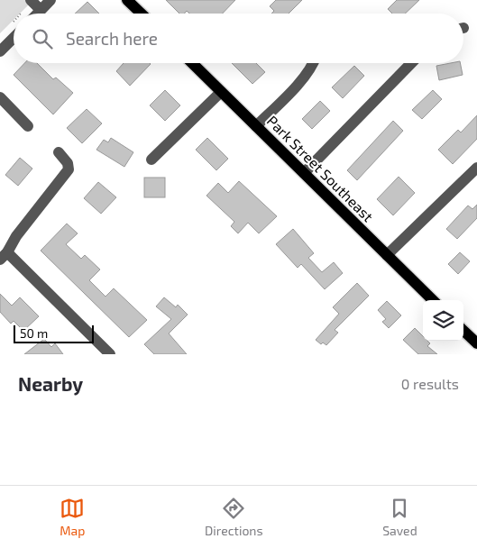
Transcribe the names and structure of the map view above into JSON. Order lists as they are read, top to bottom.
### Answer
{
  "streets": {
    "main road": ["Park Street Southeast"]
  },
  "scale_bar": "50 m",
  "page": {
    "search": "Search here",
    "scale": "50 m",
    "heading": ["Nearby", "0 results"],
    "nav": ["Map", "Directions", "Saved"]
  }
}
